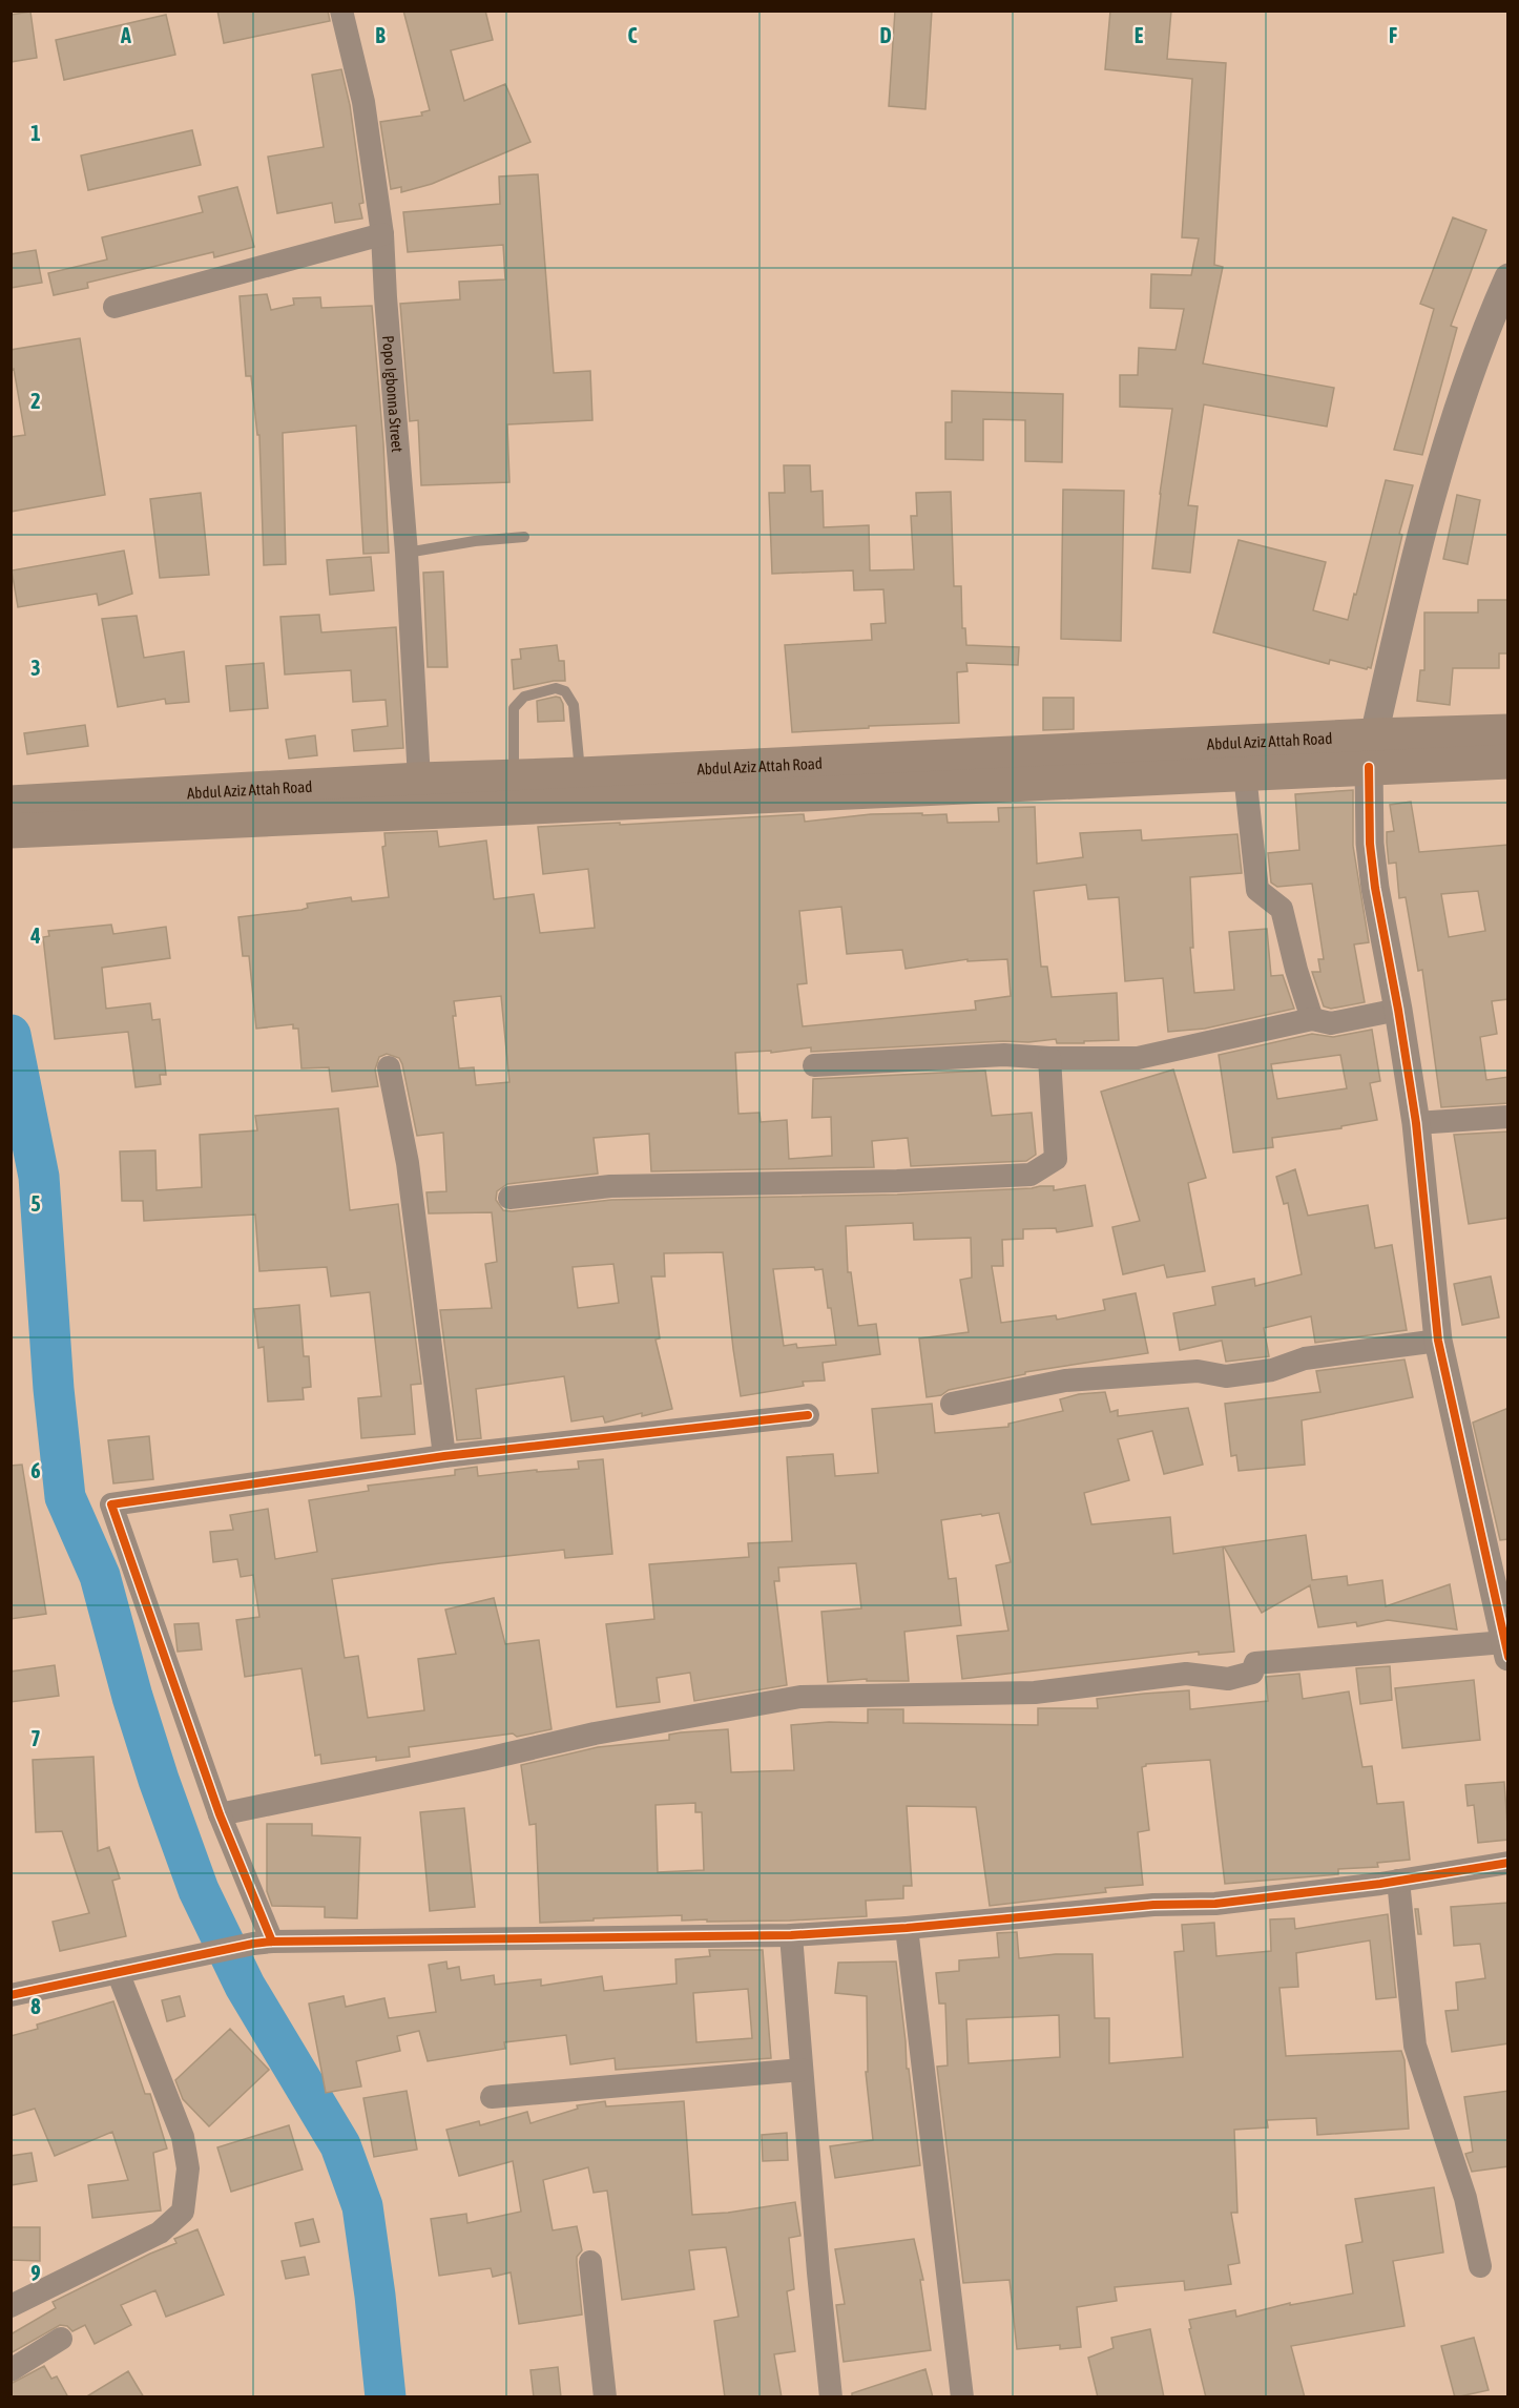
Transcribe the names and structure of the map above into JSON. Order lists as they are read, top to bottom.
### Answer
{
  "streets": {
    "highway": ["Abdul Aziz Attah Road"],
    "street": ["Popo Igbonna Street"]
  },
  "crossings": [
    ["Popo Igbonna Street", "Abdul Aziz Attah Road"]
  ],
  "grid": {
    "columns": [
      "A",
      "B",
      "C",
      "D",
      "E",
      "F"
    ],
    "rows": [
      "1",
      "2",
      "3",
      "4",
      "5",
      "6",
      "7",
      "8",
      "9"
    ]
  }
}
